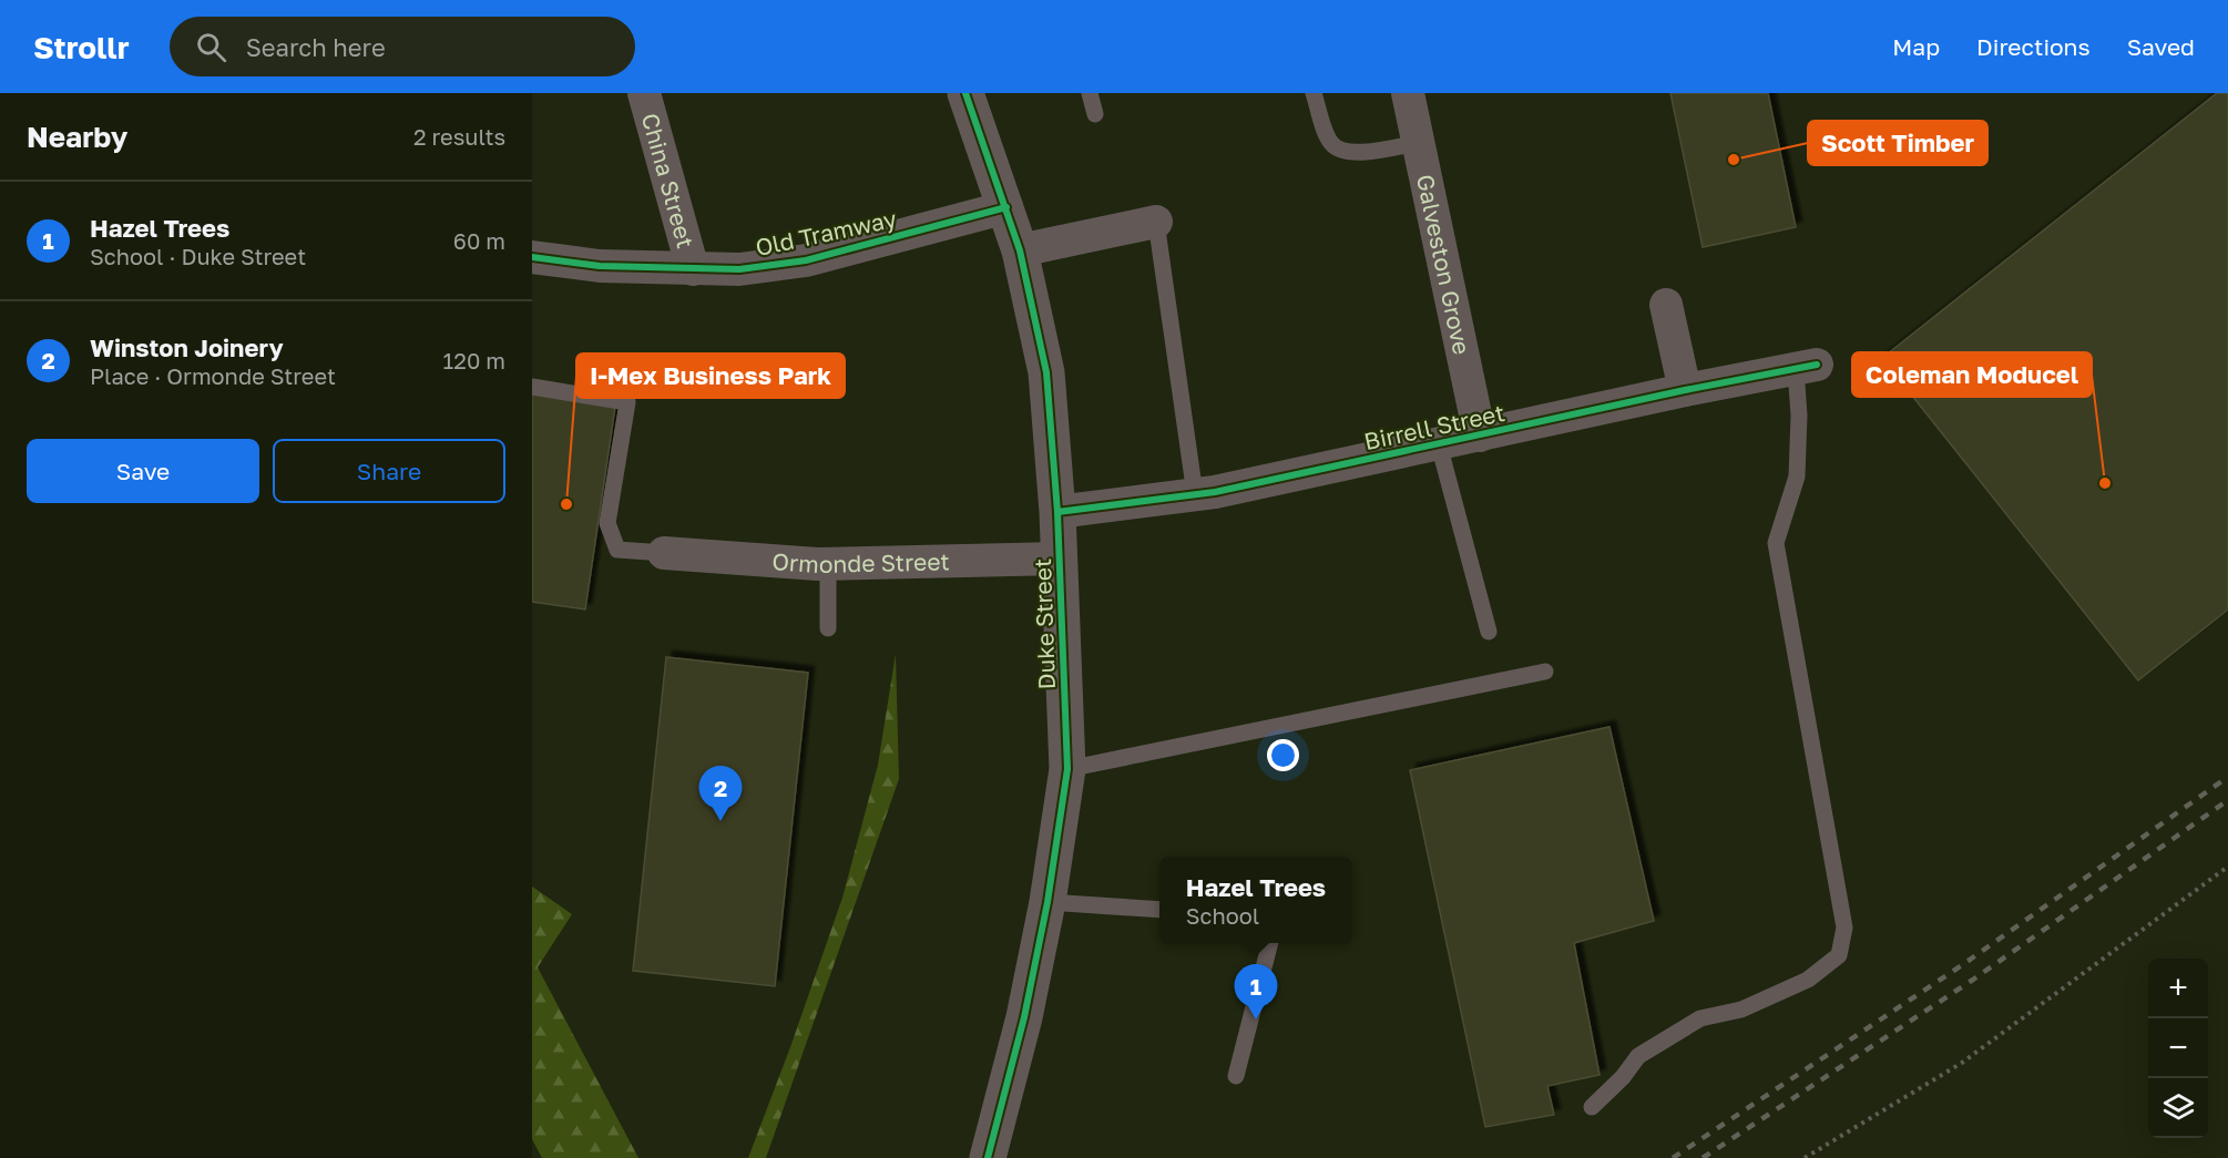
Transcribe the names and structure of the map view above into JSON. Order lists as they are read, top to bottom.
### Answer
{
  "streets": {
    "street": [
      "China Street",
      "Old Tramway",
      "Galveston Grove",
      "Birrell Street",
      "Ormonde Street",
      "Duke Street"
    ]
  },
  "crossings": [
    ["China Street", "Old Tramway"],
    ["Old Tramway", "Duke Street"],
    ["Galveston Grove", "Birrell Street"],
    ["Birrell Street", "Duke Street"],
    ["Ormonde Street", "Duke Street"]
  ],
  "places": ["Scott Timber", "Coleman Moducel", "I-Mex Business Park"],
  "page": {
    "header": "Strollr",
    "search": "Search here",
    "nav": ["Map", "Directions", "Saved"],
    "heading": ["Nearby", "2 results"],
    "list": [
      {
        "mark": "1",
        "name": "Hazel Trees",
        "note": "School · Duke Street",
        "value": "60 m"
      },
      {
        "mark": "2",
        "name": "Winston Joinery",
        "note": "Place · Ormonde Street",
        "value": "120 m"
      }
    ],
    "buttons": ["Save", "Share"],
    "pins": ["2", "1"],
    "popup": ["Hazel Trees", "School"],
    "map_buttons": ["+", "−"]
  }
}
